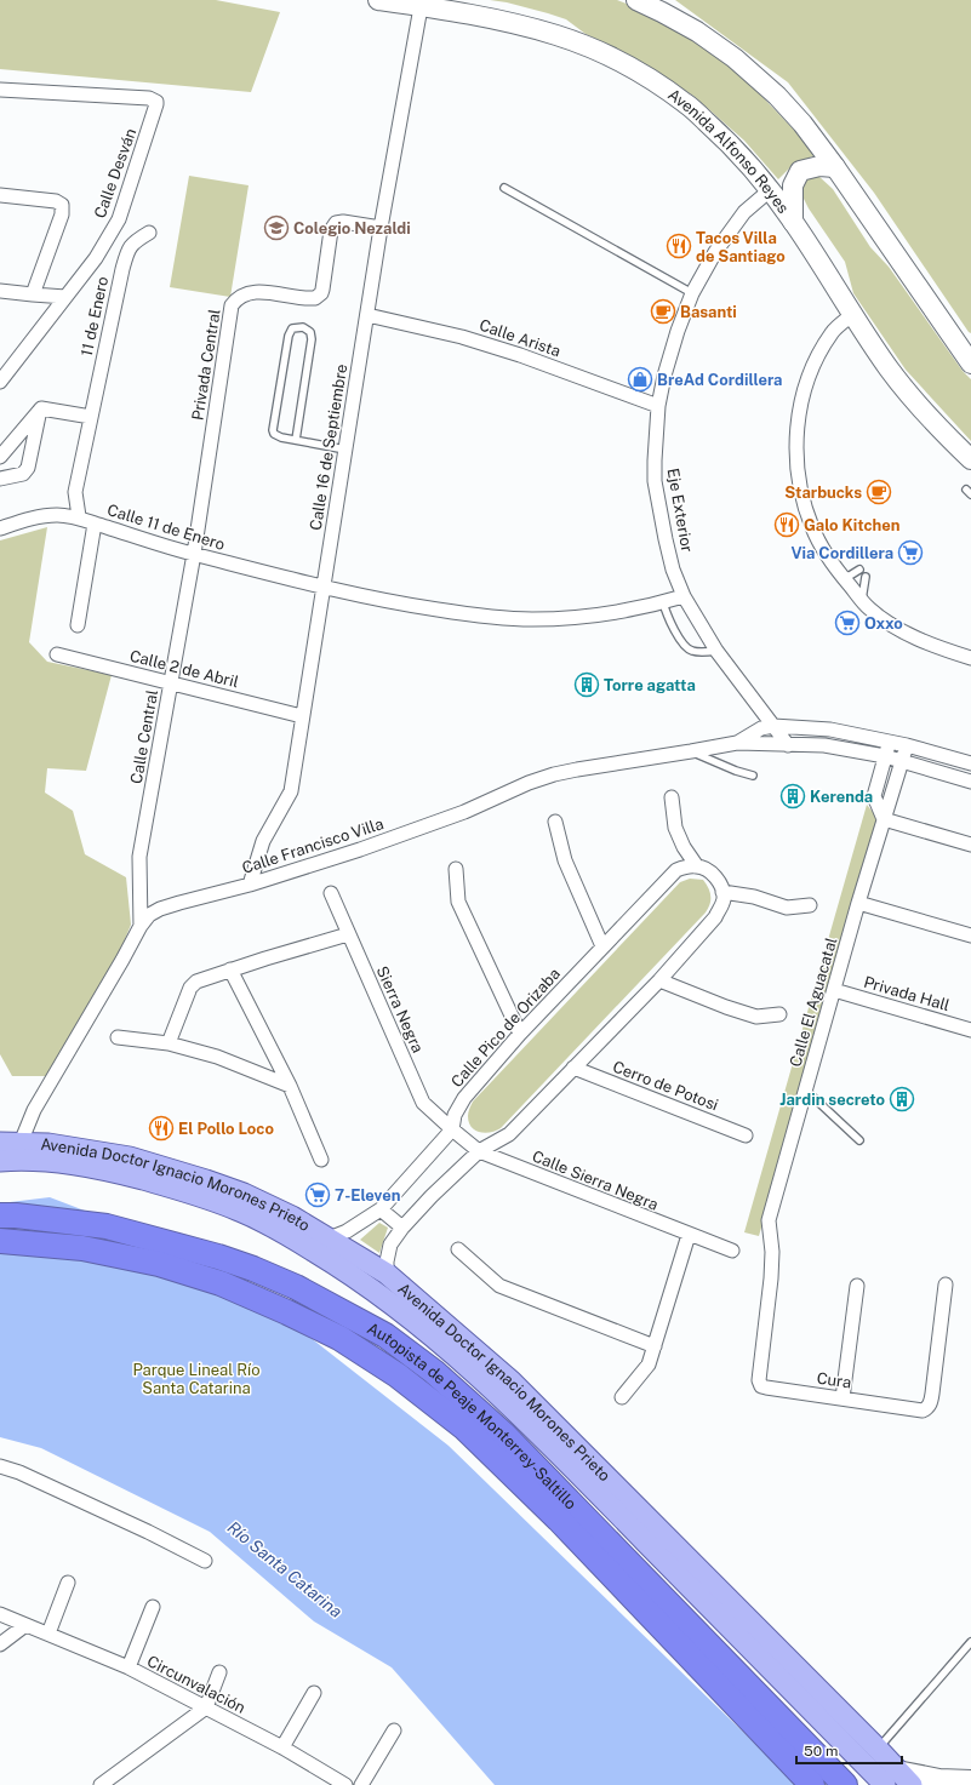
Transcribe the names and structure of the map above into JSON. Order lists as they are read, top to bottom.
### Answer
{
  "streets": {
    "highway": ["Autopista de Peaje Monterrey-Saltillo"],
    "main road": ["Avenida Alfonso Reyes", "Avenida Doctor Ignacio Morones Prieto"],
    "street": [
      "Calle Desván",
      "11 de Enero",
      "Calle Arista",
      "Privada Central",
      "Calle 16 de Septiembre",
      "Eje Exterior",
      "Calle 11 de Enero",
      "Calle 2 de Abril",
      "Calle Central",
      "Calle Francisco Villa",
      "Privada Hall",
      "Calle El Aguacatal",
      "Sierra Negra",
      "Calle Pico de Orizaba",
      "Cerro de Potosi",
      "Calle Sierra Negra",
      "Cura",
      "Circunvalación"
    ]
  },
  "crossings": [
    ["Avenida Alfonso Reyes", "Calle 16 de Septiembre"],
    ["Avenida Alfonso Reyes", "Eje Exterior"],
    ["11 de Enero", "Calle 11 de Enero"],
    ["Calle Arista", "Calle 16 de Septiembre"],
    ["Calle Arista", "Eje Exterior"],
    ["Privada Central", "Calle 16 de Septiembre"],
    ["Privada Central", "Calle 11 de Enero"],
    ["Privada Central", "Calle Central"],
    ["Calle 16 de Septiembre", "Calle 11 de Enero"],
    ["Calle 16 de Septiembre", "Calle 2 de Abril"],
    ["Calle 16 de Septiembre", "Calle Francisco Villa"],
    ["Eje Exterior", "Calle 11 de Enero"],
    ["Eje Exterior", "Calle Francisco Villa"],
    ["Calle 11 de Enero", "Calle Central"],
    ["Calle 2 de Abril", "Calle Central"],
    ["Calle Central", "Calle Francisco Villa"],
    ["Calle Francisco Villa", "Calle El Aguacatal"],
    ["Calle Francisco Villa", "Avenida Doctor Ignacio Morones Prieto"],
    ["Privada Hall", "Calle El Aguacatal"],
    ["Calle El Aguacatal", "Cura"],
    ["Sierra Negra", "Calle Pico de Orizaba"],
    ["Sierra Negra", "Calle Sierra Negra"],
    ["Calle Pico de Orizaba", "Calle Sierra Negra"],
    ["Calle Pico de Orizaba", "Avenida Doctor Ignacio Morones Prieto"]
  ],
  "water": ["Río Santa Catarina"],
  "parks": ["Parque Lineal Río Santa Catarina"],
  "places": {
    "school or university": ["Colegio Nezaldi"],
    "restaurant": ["Tacos Villa de Santiago", "Galo Kitchen", "El Pollo Loco"],
    "cafe": ["Basanti", "Starbucks"],
    "shop": ["BreAd Cordillera"],
    "supermarket": ["Via Cordillera", "Oxxo", "7-Eleven"],
    "building": ["Torre agatta", "Kerenda", "Jardin secreto"]
  },
  "scale_bar": "50 m"
}
